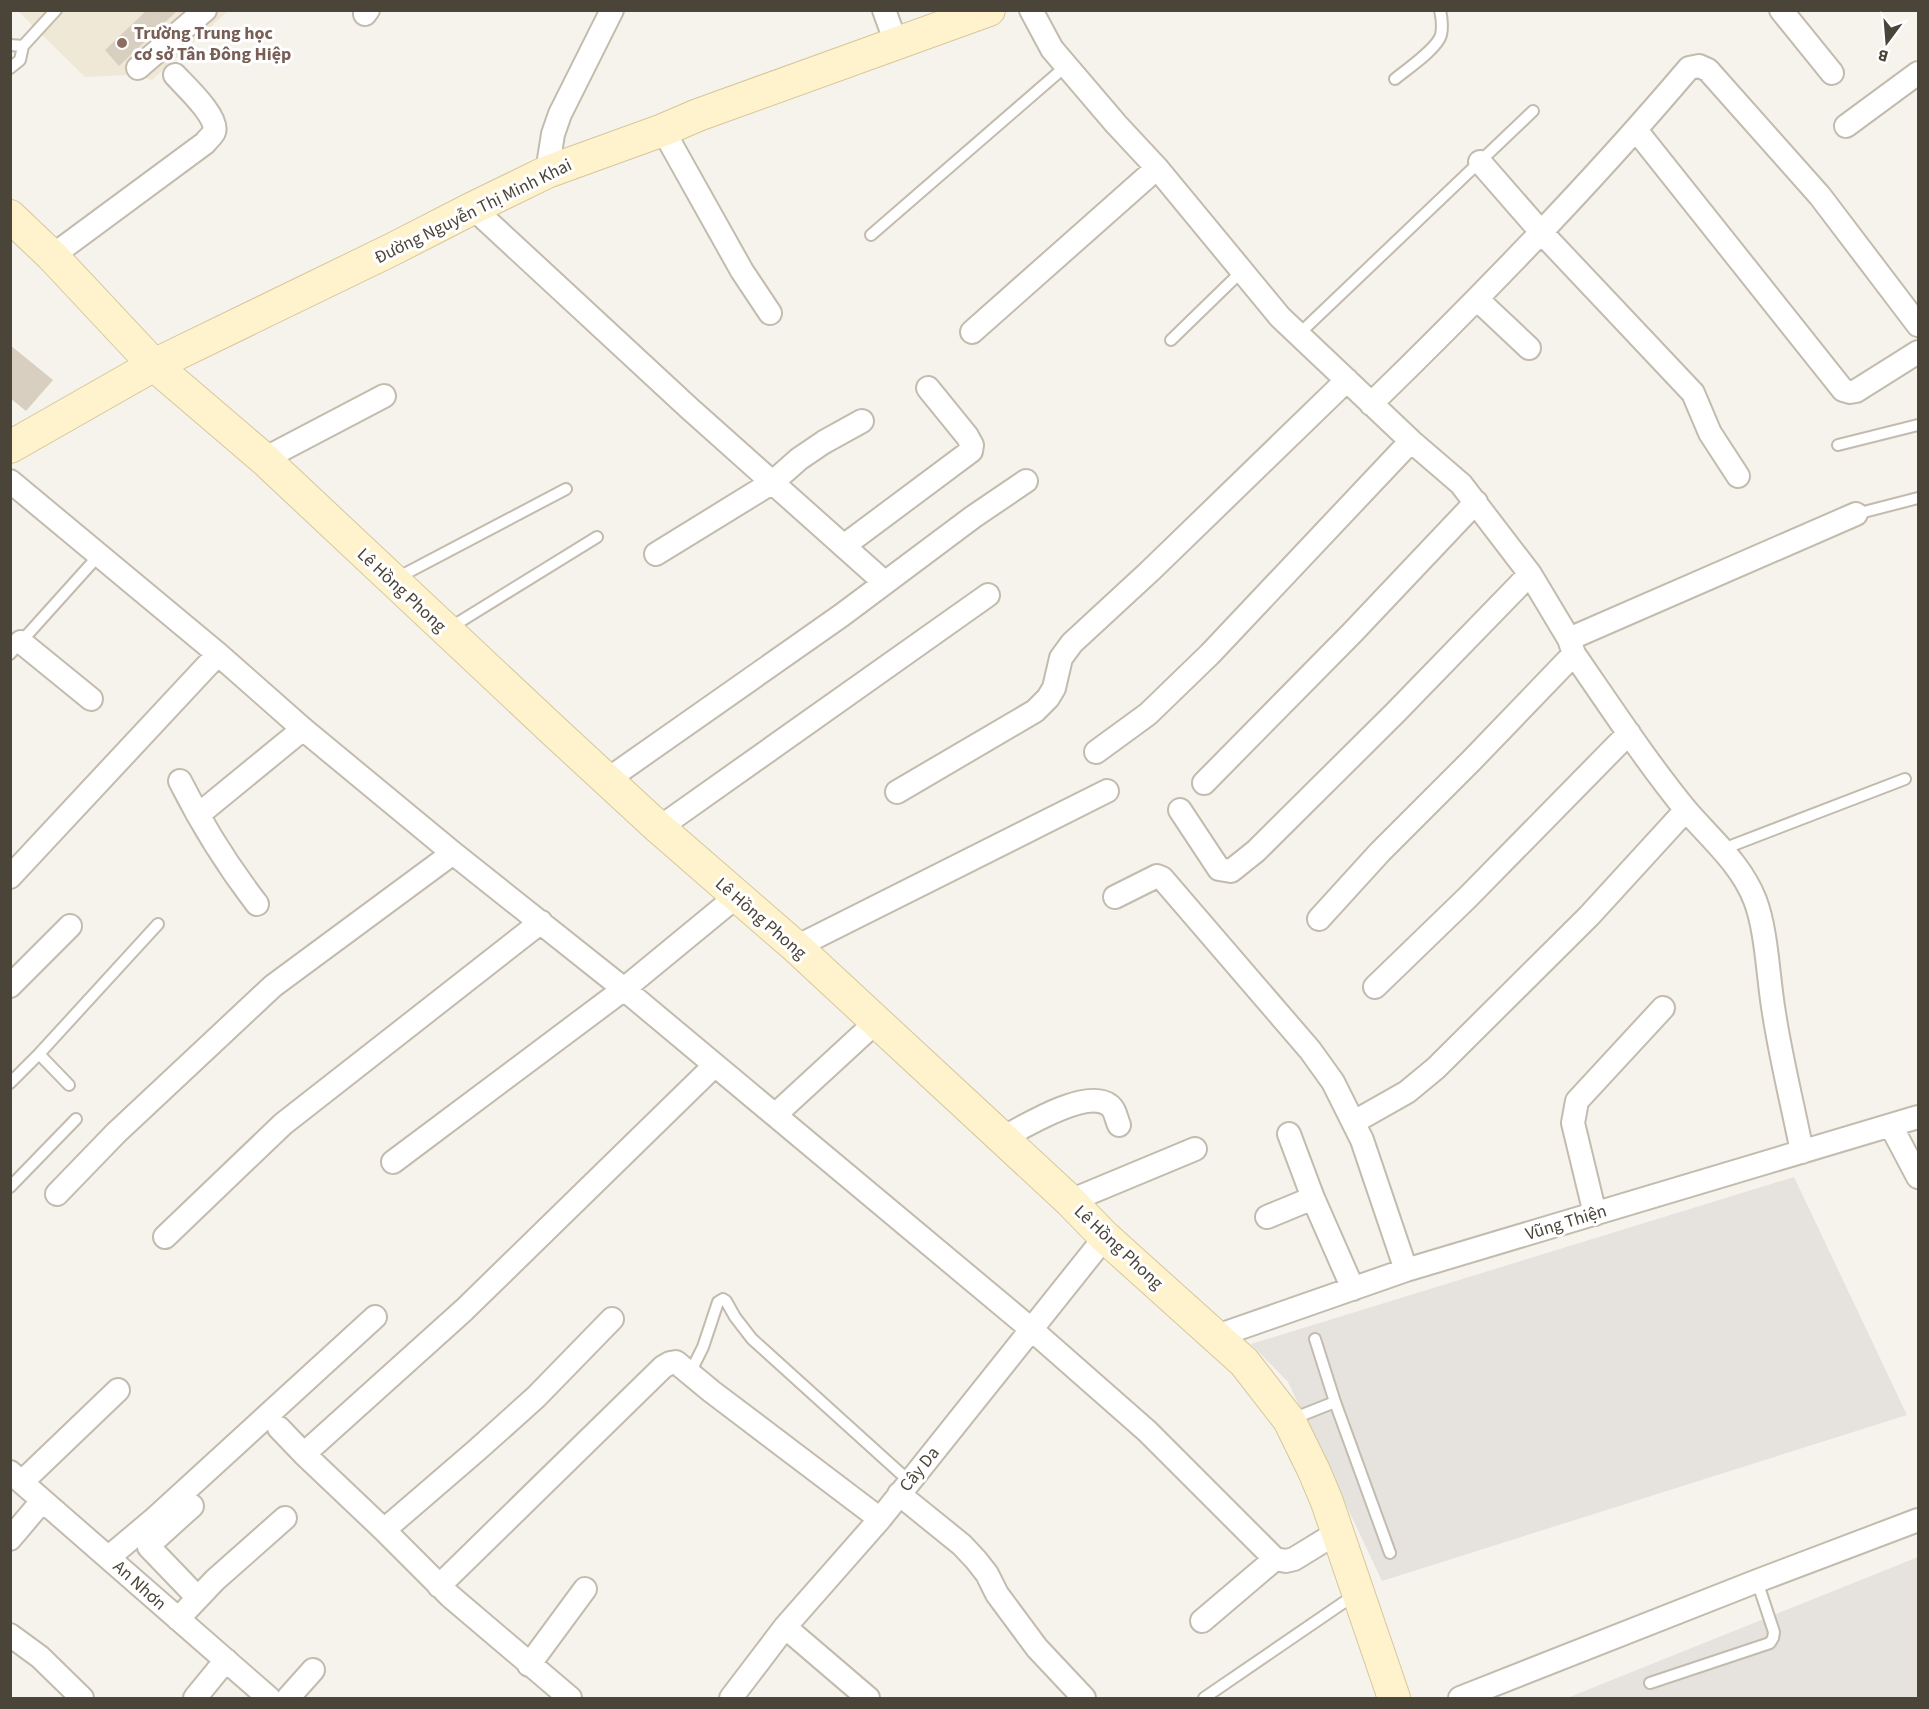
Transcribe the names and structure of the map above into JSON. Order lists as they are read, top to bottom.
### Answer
{
  "streets": {
    "main road": ["Đường Nguyễn Thị Minh Khai", "Lê Hồng Phong"],
    "street": ["Vũng Thiện", "Cây Da", "An Nhơn"]
  },
  "crossings": [
    ["Đường Nguyễn Thị Minh Khai", "Lê Hồng Phong"],
    ["Lê Hồng Phong", "Vũng Thiện"],
    ["Lê Hồng Phong", "Cây Da"]
  ],
  "places": ["Trường Trung học cơ sở Tân Đông Hiệp"],
  "north": "bottom"
}
